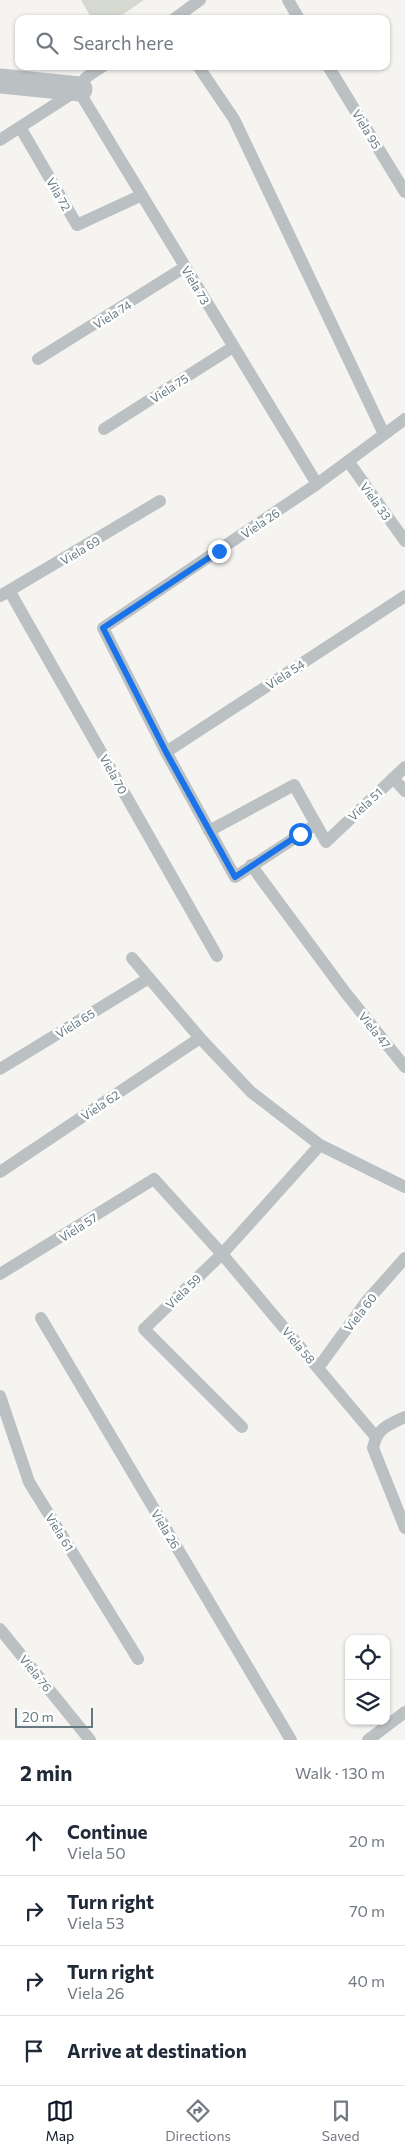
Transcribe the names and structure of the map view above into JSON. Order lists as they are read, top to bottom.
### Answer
{
  "streets": {
    "lane": [
      "Viela 95",
      "Vila 72",
      "Viela 73",
      "Viela 74",
      "Viela 75",
      "Viela 33",
      "Viela 26",
      "Viela 69",
      "Viela 54",
      "Viela 70",
      "Viela 51",
      "Viela 65",
      "Viela 47",
      "Viela 62",
      "Viela 57",
      "Viela 59",
      "Viela 60",
      "Viela 58",
      "Viela 61",
      "Viela 76"
    ]
  },
  "crossings": [
    ["Vila 72", "Viela 73"],
    ["Viela 73", "Viela 74"],
    ["Viela 73", "Viela 75"],
    ["Viela 73", "Viela 26"],
    ["Viela 33", "Viela 26"],
    ["Viela 26", "Viela 54"],
    ["Viela 69", "Viela 70"],
    ["Viela 57", "Viela 58"],
    ["Viela 59", "Viela 58"],
    ["Viela 60", "Viela 58"]
  ],
  "scale_bar": "20 m",
  "page": {
    "search": "Search here",
    "scale": "20 m",
    "heading": ["2 min", "Walk · 130 m"],
    "list": [
      ["Continue", "Viela 50", "20 m"],
      ["Turn right", "Viela 53", "70 m"],
      ["Turn right", "Viela 26", "40 m"],
      "Arrive at destination"
    ],
    "nav": ["Map", "Directions", "Saved"]
  }
}
